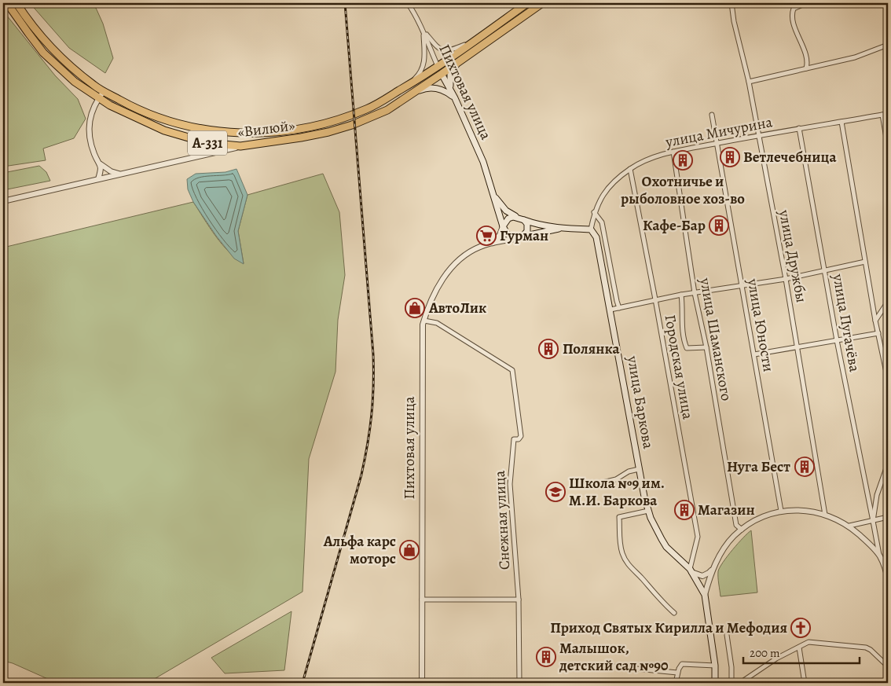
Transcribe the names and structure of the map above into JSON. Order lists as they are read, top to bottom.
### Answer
{
  "streets": {
    "highway": ["Пихтовая улица", "«Вилюй»", "А-331"],
    "main road": ["улица Баркова"],
    "street": [
      "улица Мичурина",
      "улица Дружбы",
      "улица Пугачёва",
      "улица Юности",
      "улица Шаманского",
      "Городская улица",
      "Снежная улица"
    ]
  },
  "crossings": [
    ["Пихтовая улица", "«Вилюй»"],
    ["Пихтовая улица", "Снежная улица"],
    ["улица Мичурина", "улица Дружбы"],
    ["улица Мичурина", "улица Пугачёва"],
    ["улица Мичурина", "улица Юности"],
    ["улица Мичурина", "улица Шаманского"],
    ["улица Мичурина", "Городская улица"],
    ["улица Мичурина", "улица Баркова"],
    ["Городская улица", "улица Баркова"]
  ],
  "places": {
    "building": [
      "Ветлечебница",
      "Охотничье и рыболовное хоз-во",
      "Кафе-Бар",
      "Полянка",
      "Нуга Бест",
      "Магазин",
      "Малышок, детский сад №90"
    ],
    "supermarket": ["Гурман"],
    "shop": ["АвтоЛик", "Альфа карс моторс"],
    "school or university": ["Школа №9 им. М.И. Баркова"],
    "church": ["Приход Святых Кирилла и Мефодия"]
  },
  "scale_bar": "200 m"
}
